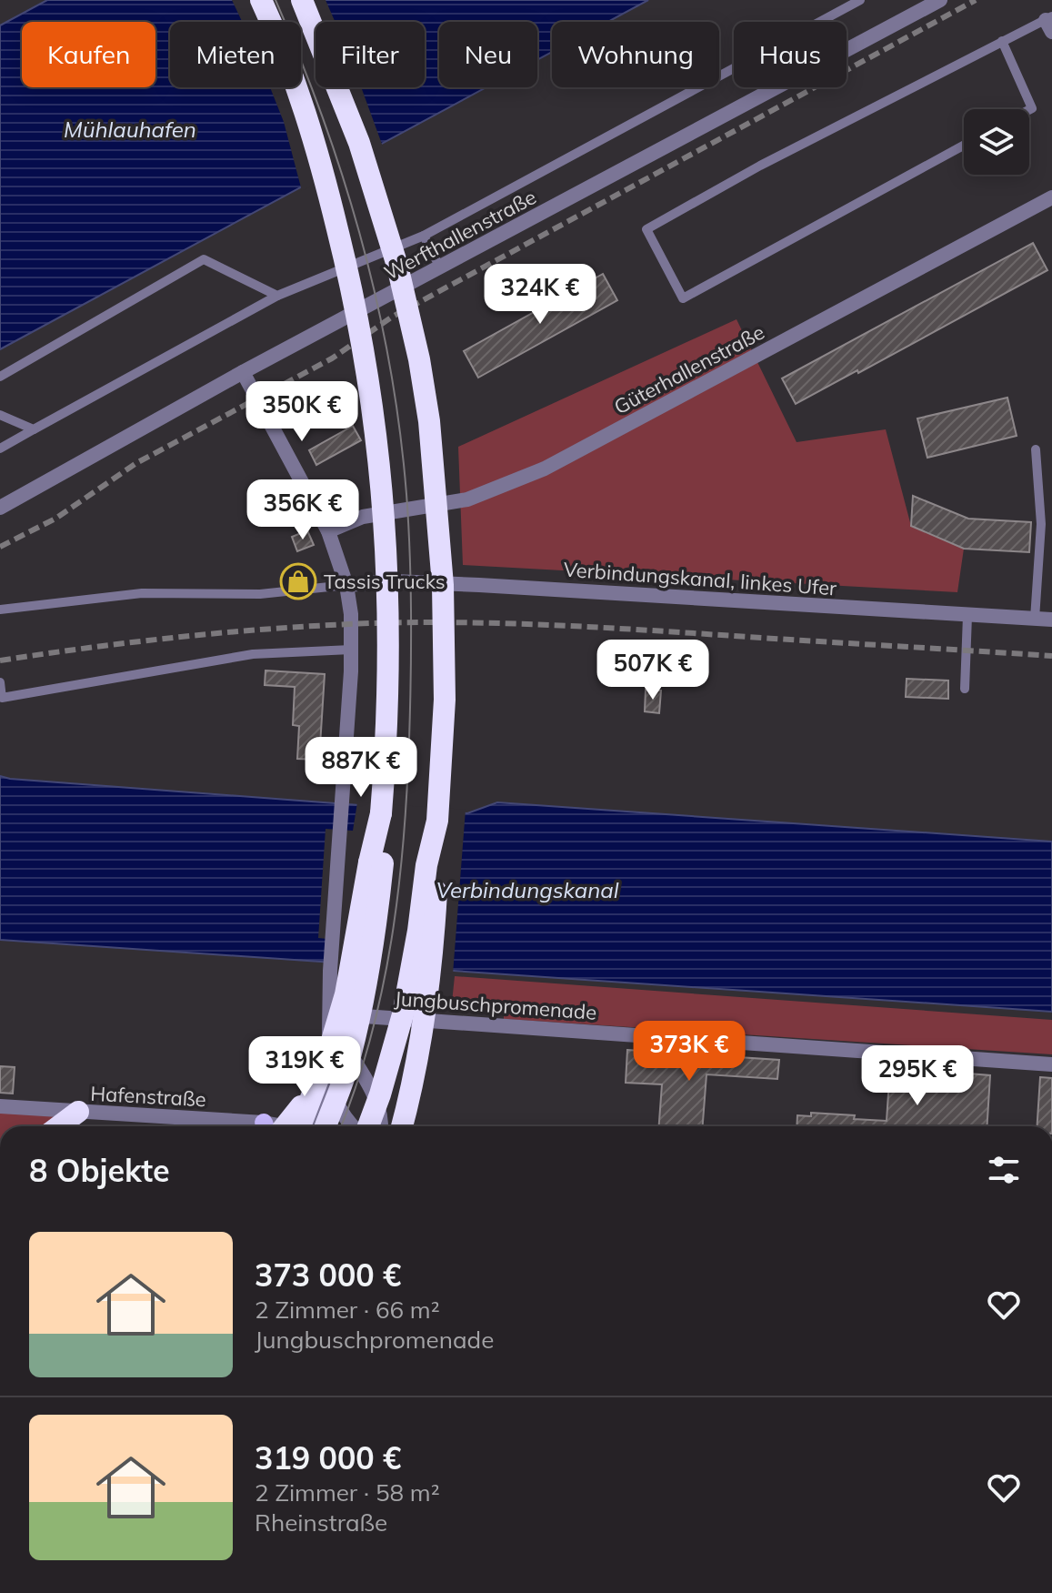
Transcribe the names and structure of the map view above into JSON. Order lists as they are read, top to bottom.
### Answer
{
  "streets": {
    "street": [
      "Werfthallenstraße",
      "Güterhallenstraße",
      "Verbindungskanal, linkes Ufer",
      "Jungbuschpromenade",
      "Hafenstraße"
    ]
  },
  "water": ["Mühlauhafen", "Verbindungskanal"],
  "places": {
    "shop": ["Tassis Trucks"]
  },
  "page": {
    "chip": [
      "Kaufen",
      "Mieten",
      "Filter",
      "Neu",
      "Wohnung",
      "Haus"
    ],
    "price": [
      "324K €",
      "350K €",
      "356K €",
      "507K €",
      "887K €",
      "373K €",
      "319K €",
      "295K €"
    ],
    "heading": "8 Objekte",
    "list": [
      {
        "name": "373 000 €",
        "note": "2 Zimmer · 66 m² · Jungbuschpromenade"
      },
      {
        "name": "319 000 €",
        "note": "2 Zimmer · 58 m² · Rheinstraße"
      }
    ]
  }
}
